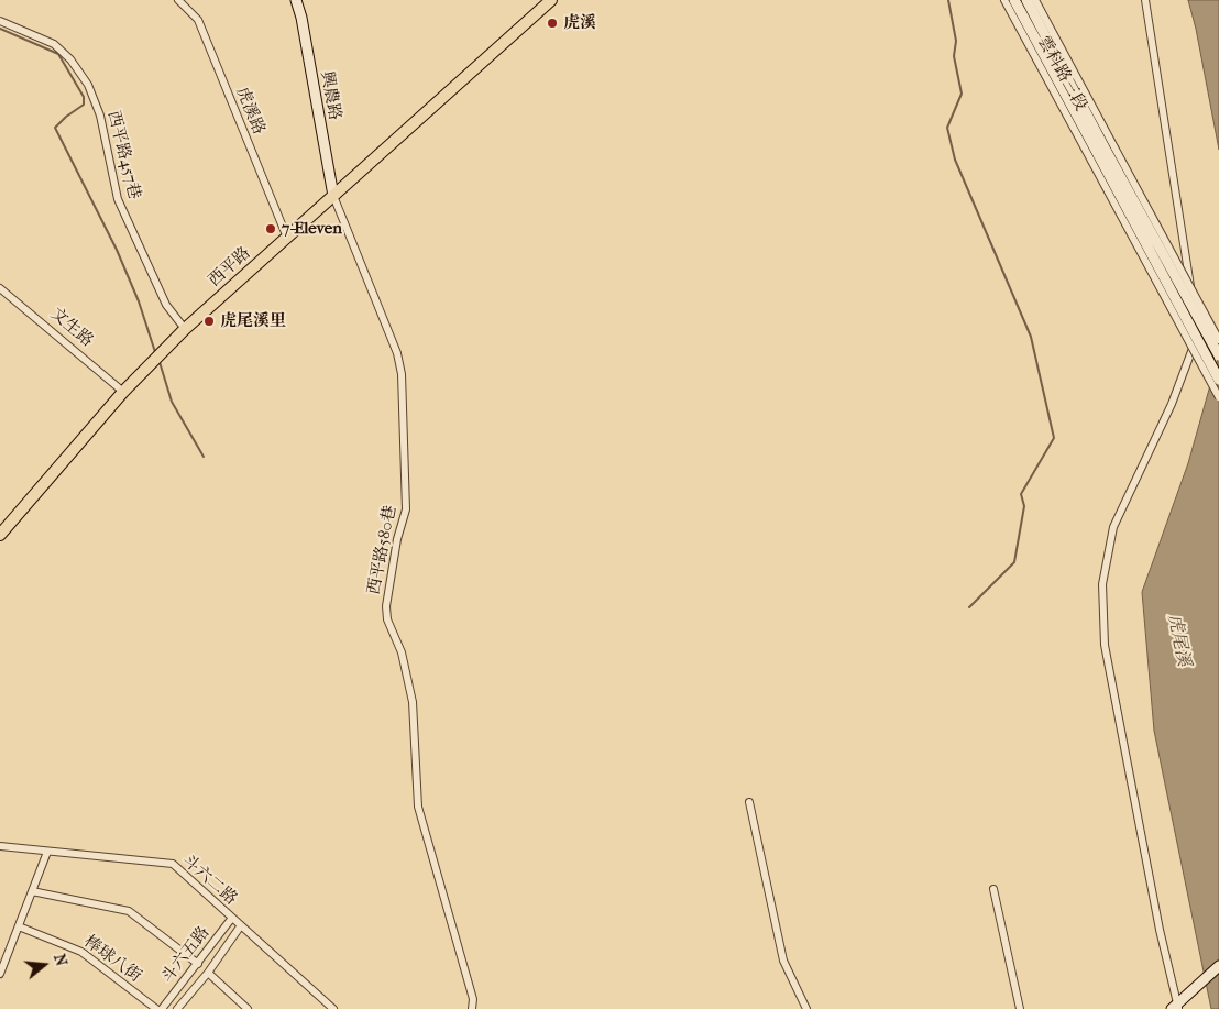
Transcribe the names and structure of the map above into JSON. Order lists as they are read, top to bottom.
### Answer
{
  "streets": {
    "main road": ["雲科路三段", "興農路", "西平路"],
    "street": [
      "虎溪路",
      "西平路457巷",
      "文生路",
      "西平路580巷",
      "斗六二路",
      "斗六五路",
      "棒球八街"
    ]
  },
  "crossings": [
    ["興農路", "西平路"],
    ["興農路", "西平路580巷"],
    ["虎溪路", "西平路"],
    ["西平路457巷", "西平路"],
    ["西平路", "文生路"],
    ["西平路", "西平路580巷"],
    ["斗六二路", "斗六五路"]
  ],
  "water": ["虎尾溪"],
  "places": ["虎溪", "7-Eleven", "虎尾溪里"],
  "north": "right"
}
